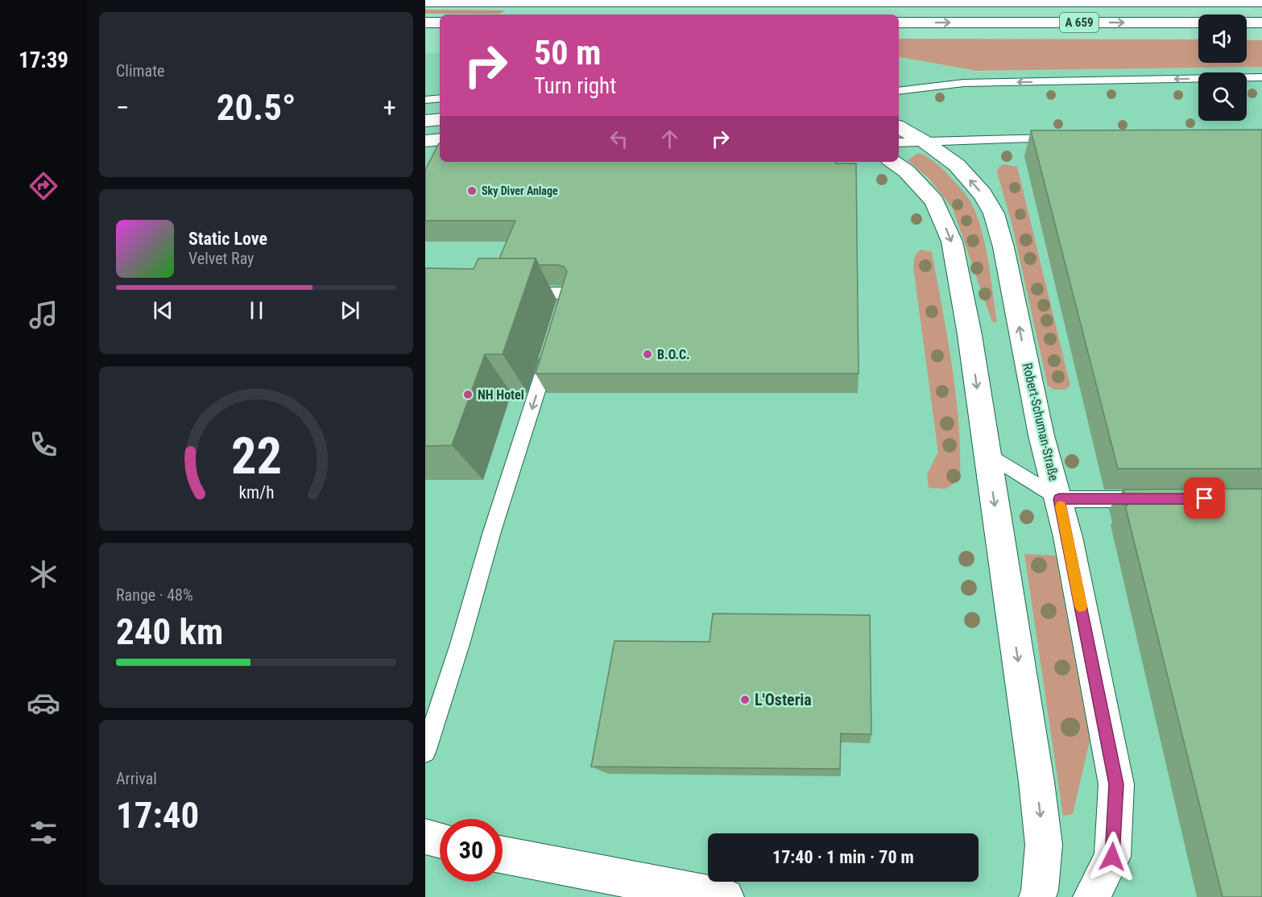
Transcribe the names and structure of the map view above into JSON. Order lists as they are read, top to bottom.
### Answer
{
  "streets": {
    "main road": ["A 659", "Robert-Schuman-Straße"]
  },
  "places": [
    "Sky Diver Anlage",
    "B.O.C.",
    "NH Hotel",
    "L'Osteria"
  ],
  "page": {
    "tabs": "17:39",
    "tile": [
      "Climate",
      ["Range · 48%", "240 km"],
      ["Arrival", "17:40"]
    ],
    "turn": ["50 m", "Turn right"],
    "heat": ["−", "20.5°", "+"],
    "song": ["Static Love", "Velvet Ray"],
    "limit": "30",
    "trip": "17:40 · 1 min · 70 m",
    "gauge": ["22", "km/h"]
  }
}
